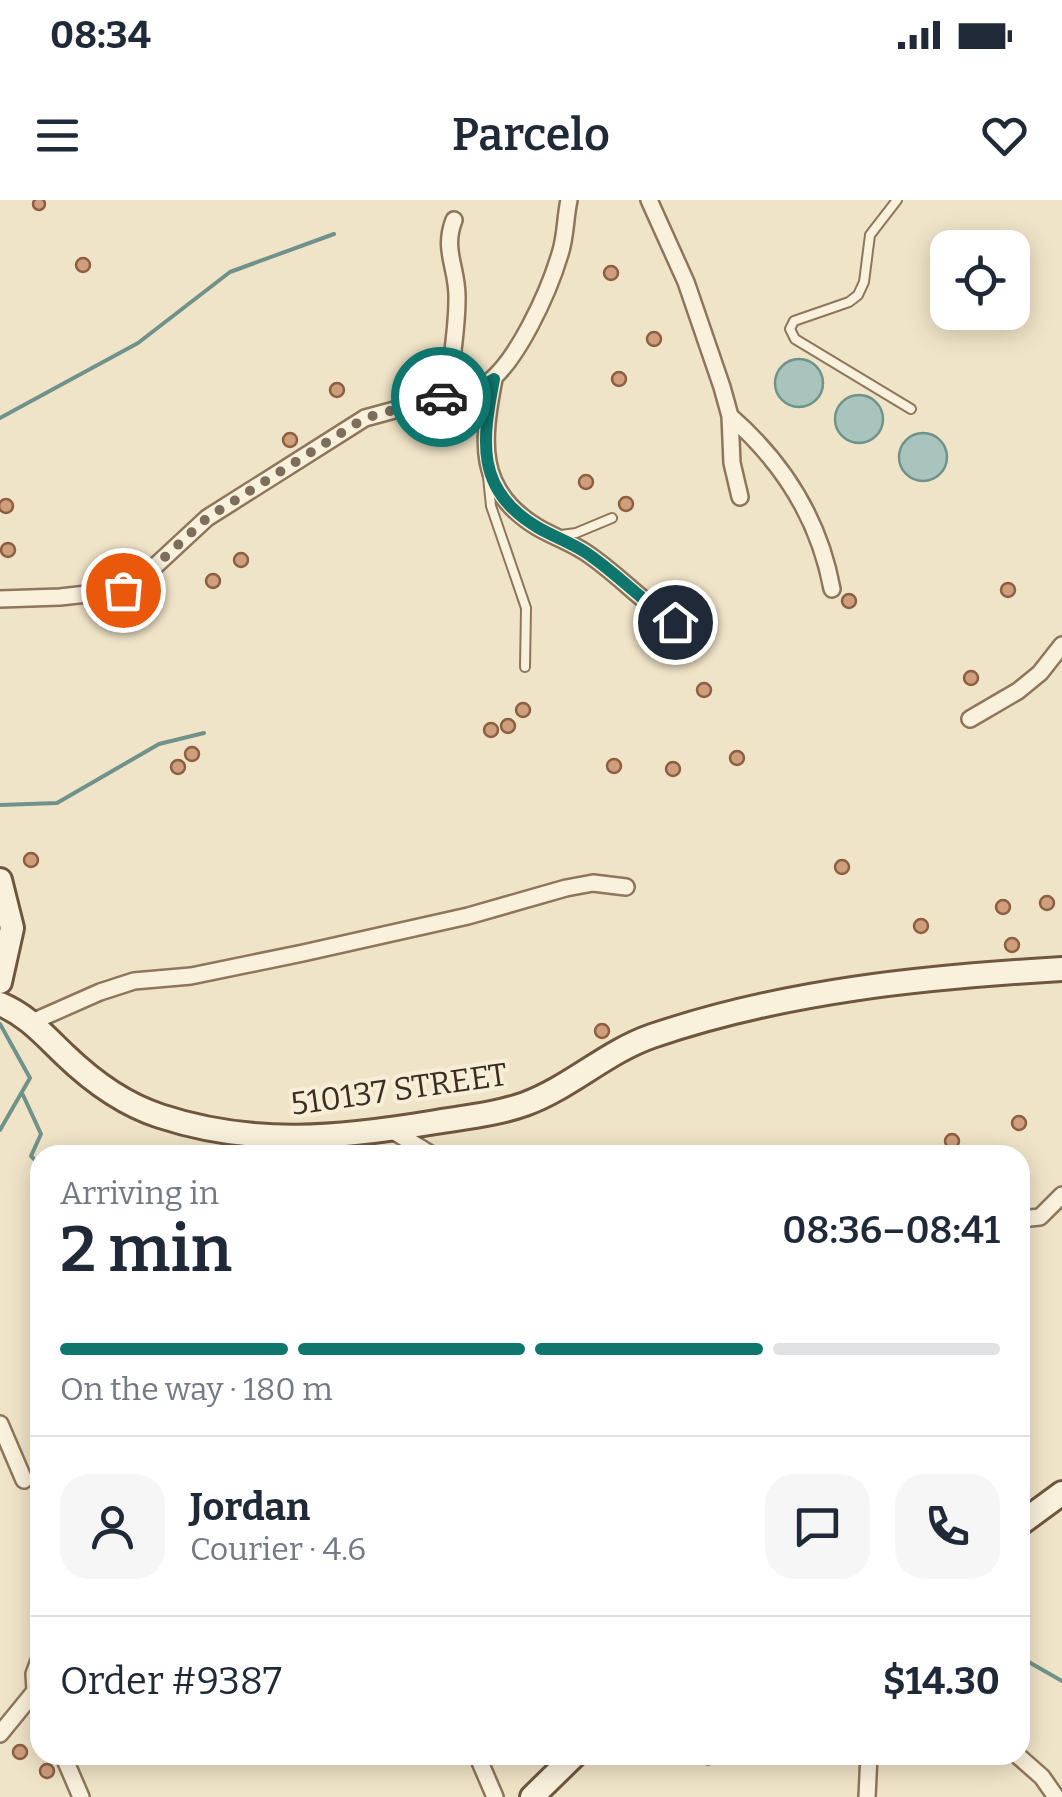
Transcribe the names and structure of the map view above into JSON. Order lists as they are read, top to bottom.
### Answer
{
  "streets": {
    "street": ["510137 STREET"]
  },
  "page": {
    "status": "08:34",
    "header": "Parcelo",
    "heading": ["2 min", "Arriving in", "08:36–08:41"],
    "panel": [
      "Jordan",
      "Courier · 4.6",
      "Order #9387",
      "$14.30"
    ],
    "bar": "On the way · 180 m"
  }
}
